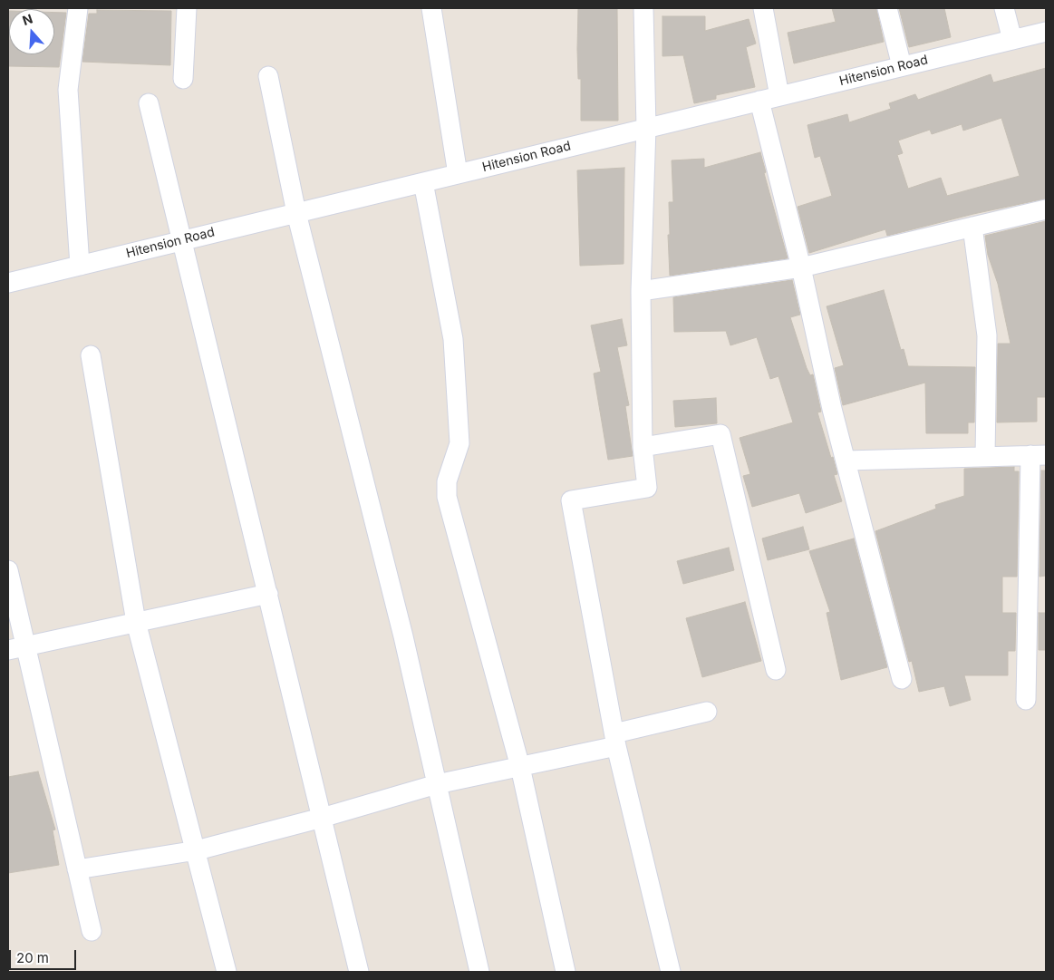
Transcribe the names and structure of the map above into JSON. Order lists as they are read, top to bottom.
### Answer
{
  "streets": {
    "street": ["Hitension Road"]
  },
  "scale_bar": "20 m",
  "north": "top"
}
